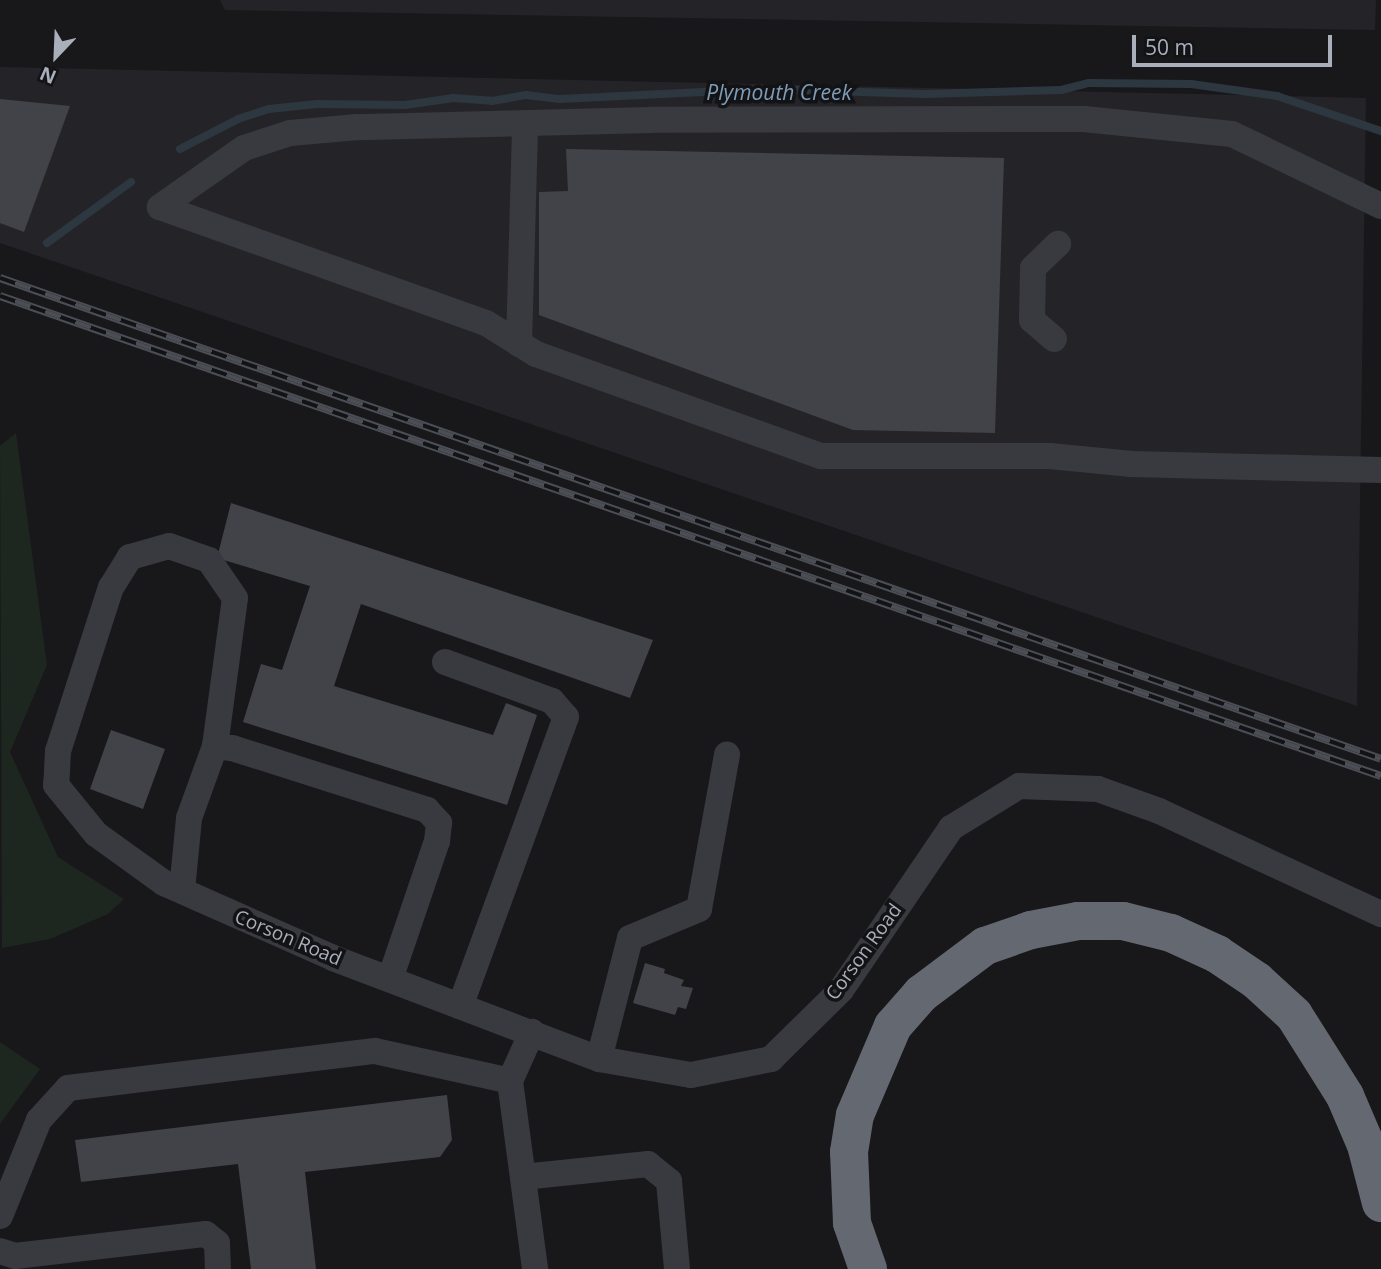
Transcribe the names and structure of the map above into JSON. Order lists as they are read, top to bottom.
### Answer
{
  "streets": {
    "street": ["Corson Road"]
  },
  "water": ["Plymouth Creek"],
  "scale_bar": "50 m",
  "north": "bottom left"
}
